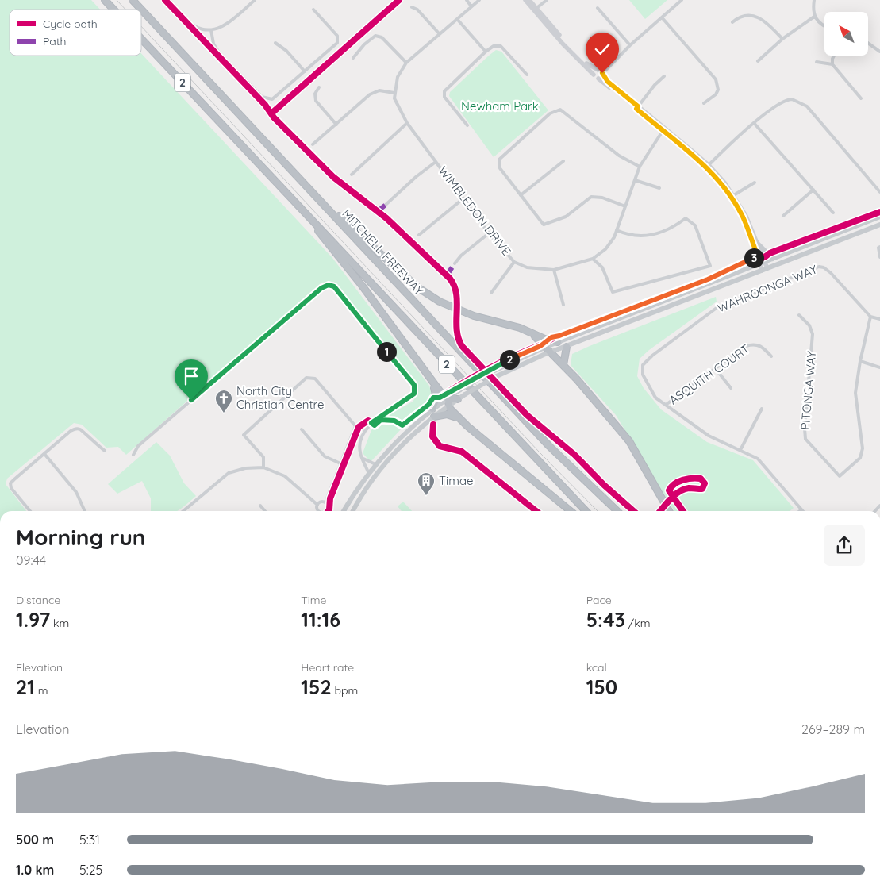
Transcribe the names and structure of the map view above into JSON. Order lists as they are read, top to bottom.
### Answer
{
  "streets": {
    "highway": ["2", "MITCHELL FREEWAY"],
    "street": [
      "WIMBLEDON DRIVE",
      "WAHROONGA WAY",
      "ASQUITH COURT",
      "PITONGA WAY"
    ]
  },
  "crossings": [
    ["WAHROONGA WAY", "ASQUITH COURT"],
    ["WAHROONGA WAY", "PITONGA WAY"]
  ],
  "parks": ["Newham Park"],
  "places": {
    "church": ["North City Christian Centre"],
    "building": ["Timae"]
  },
  "legend": ["Cycle path", "Path"],
  "north": "top left",
  "page": {
    "pins": ["3", "1", "2"],
    "heading": ["Morning run", "09:44"],
    "stats": [
      ["Distance", "1.97 km"],
      ["Time", "11:16"],
      ["Pace", "5:43 /km"],
      ["Elevation", "21 m"],
      ["Heart rate", "152 bpm"],
      ["kcal", "150"]
    ],
    "chart": ["Elevation", "269–289 m"],
    "list": [
      {
        "name": "500 m",
        "note": "5:31"
      },
      {
        "name": "1.0 km",
        "note": "5:25"
      }
    ]
  }
}
